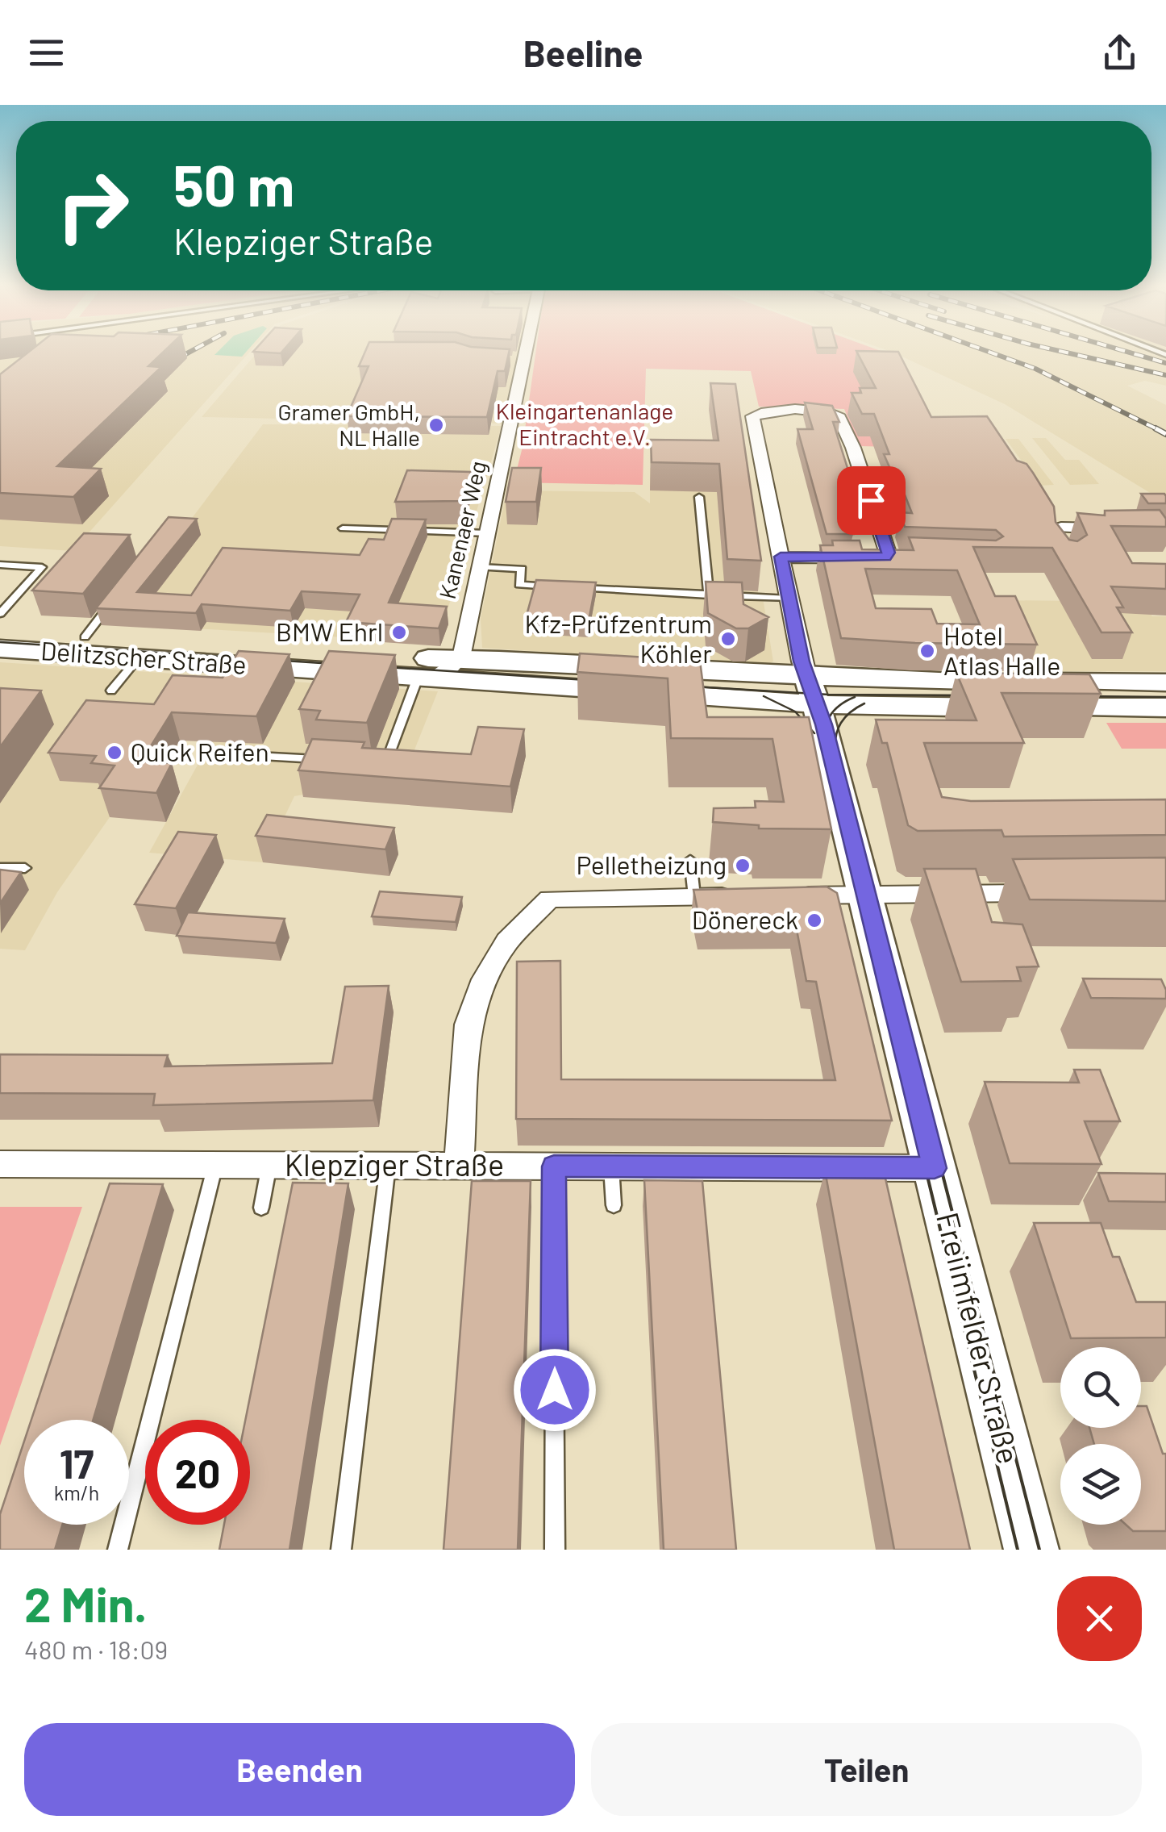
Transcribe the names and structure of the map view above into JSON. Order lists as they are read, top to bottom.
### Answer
{
  "streets": {
    "main road": ["Delitzscher Straße", "Freiimfelder Straße"],
    "street": ["Kanenaer Weg", "Klepziger Straße"]
  },
  "crossings": [
    ["Kanenaer Weg", "Delitzscher Straße"],
    ["Delitzscher Straße", "Freiimfelder Straße"],
    ["Klepziger Straße", "Freiimfelder Straße"]
  ],
  "parks": ["Kleingartenanlage Eintracht e.V."],
  "places": [
    "Gramer GmbH, NL Halle",
    "BMW Ehrl",
    "Kfz-Prüfzentrum Köhler",
    "Hotel Atlas Halle",
    "Quick Reifen",
    "Pelletheizung",
    "Dönereck"
  ],
  "page": {
    "header": "Beeline",
    "turn": ["50 m", "Klepziger Straße"],
    "speed": "17 km/h",
    "limit": "20",
    "heading": ["2 Min.", "480 m · 18:09"],
    "buttons": ["Beenden", "Teilen"]
  }
}
